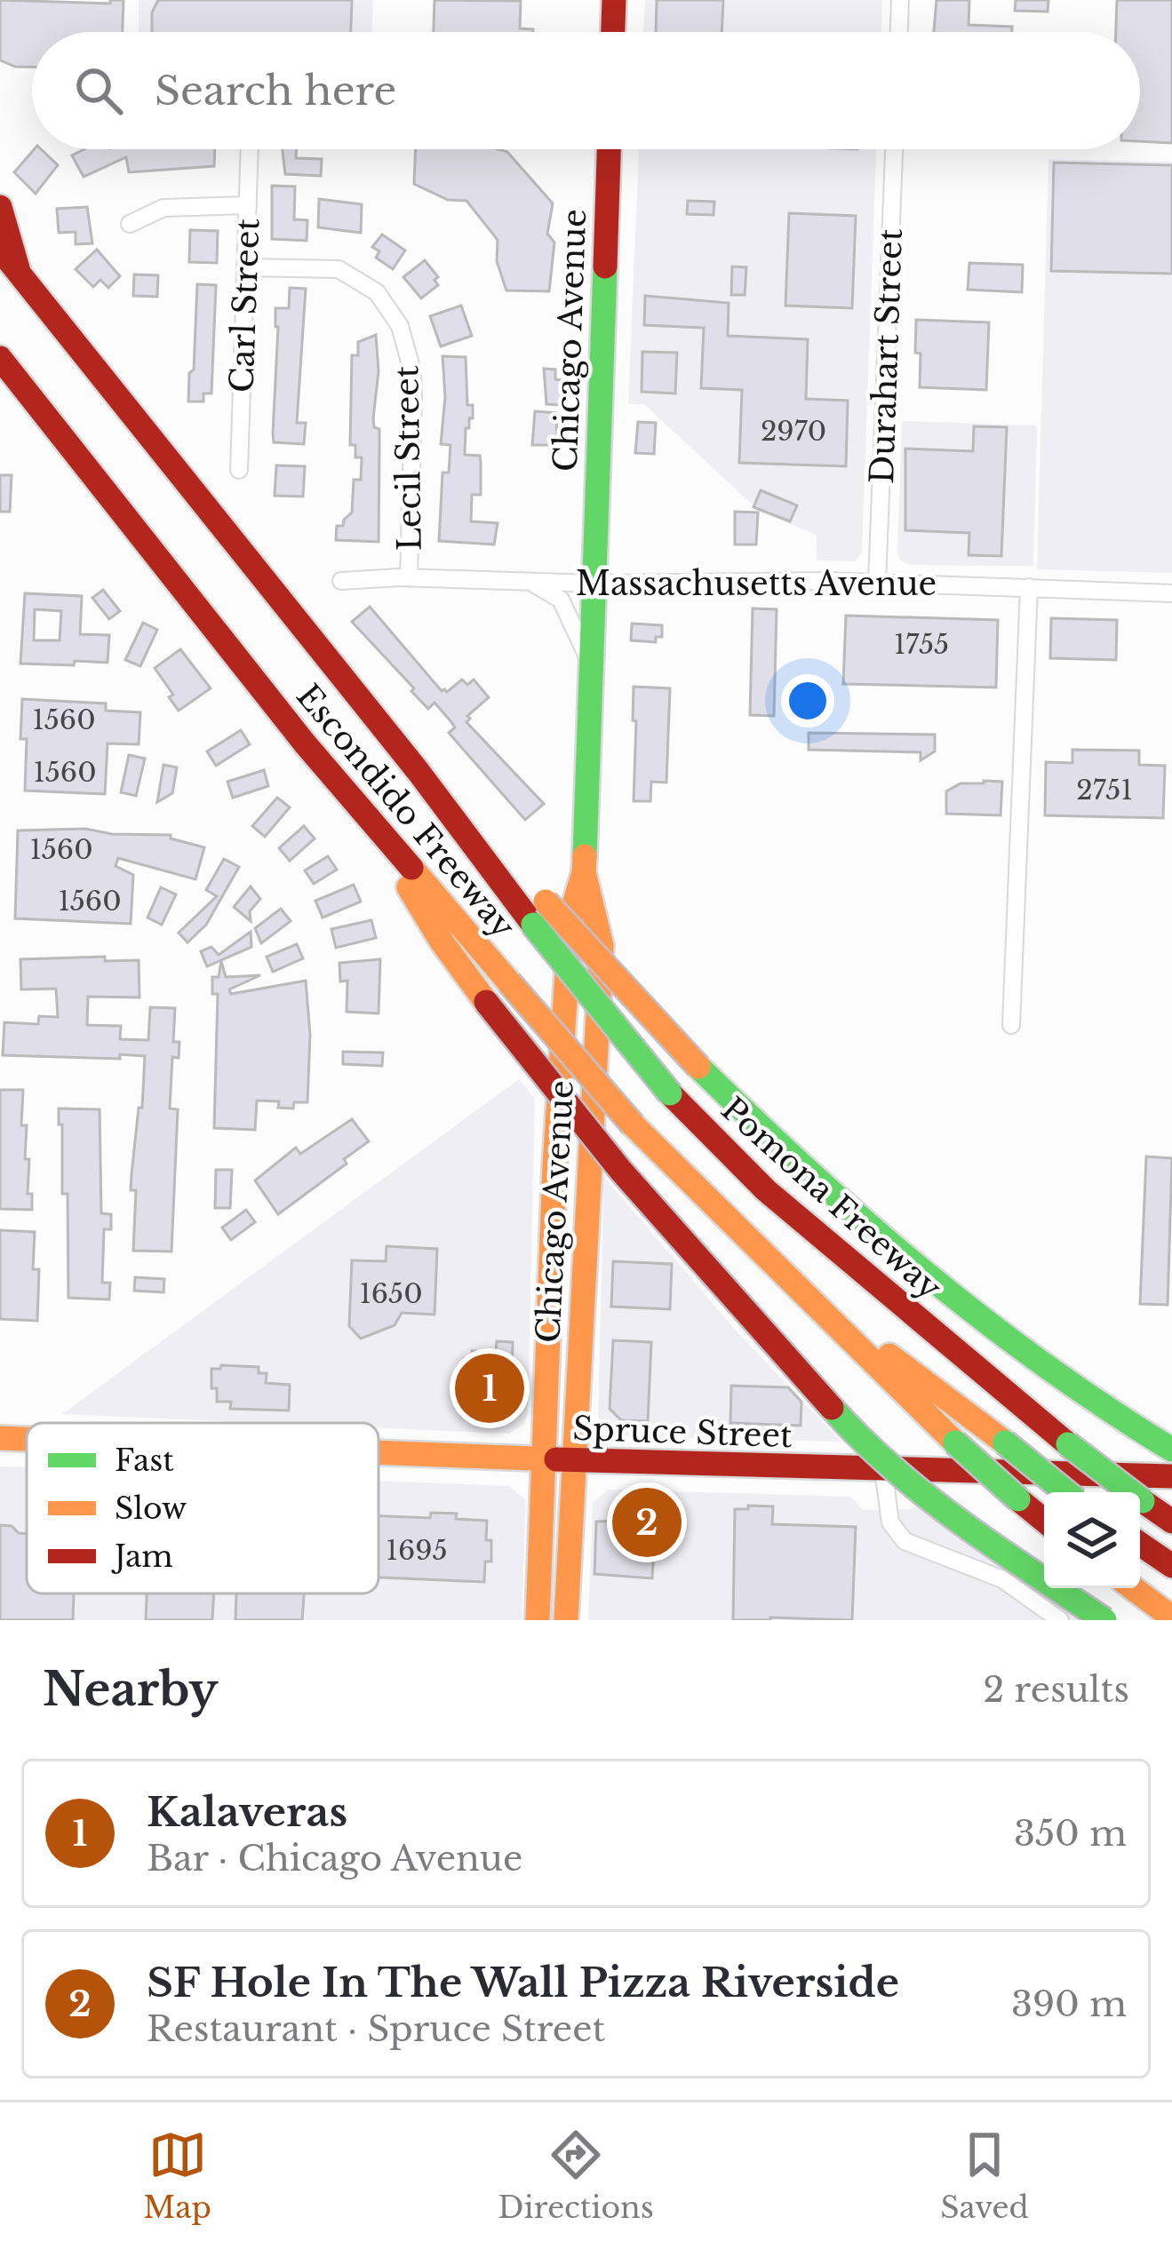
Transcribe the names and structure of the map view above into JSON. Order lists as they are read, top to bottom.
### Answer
{
  "streets": {
    "main road": [
      "Chicago Avenue",
      "Escondido Freeway",
      "Pomona Freeway",
      "Spruce Street"
    ],
    "street": [
      "Carl Street",
      "Durahart Street",
      "Lecil Street",
      "Massachusetts Avenue"
    ]
  },
  "crossings": [
    ["Carl Street", "Lecil Street"],
    ["Chicago Avenue", "Massachusetts Avenue"],
    ["Chicago Avenue", "Spruce Street"],
    ["Durahart Street", "Massachusetts Avenue"],
    ["Lecil Street", "Massachusetts Avenue"],
    ["Escondido Freeway", "Pomona Freeway"]
  ],
  "house_numbers": [
    "2970",
    "1755",
    "1560",
    "1560",
    "2751",
    "1560",
    "1560",
    "1650",
    "1695"
  ],
  "legend": ["Fast", "Slow", "Jam"],
  "page": {
    "search": "Search here",
    "pins": ["1", "2"],
    "heading": ["Nearby", "2 results"],
    "list": [
      {
        "mark": "1",
        "name": "Kalaveras",
        "note": "Bar · Chicago Avenue",
        "value": "350 m"
      },
      {
        "mark": "2",
        "name": "SF Hole In The Wall Pizza Riverside",
        "note": "Restaurant · Spruce Street",
        "value": "390 m"
      }
    ],
    "nav": ["Map", "Directions", "Saved"]
  }
}
